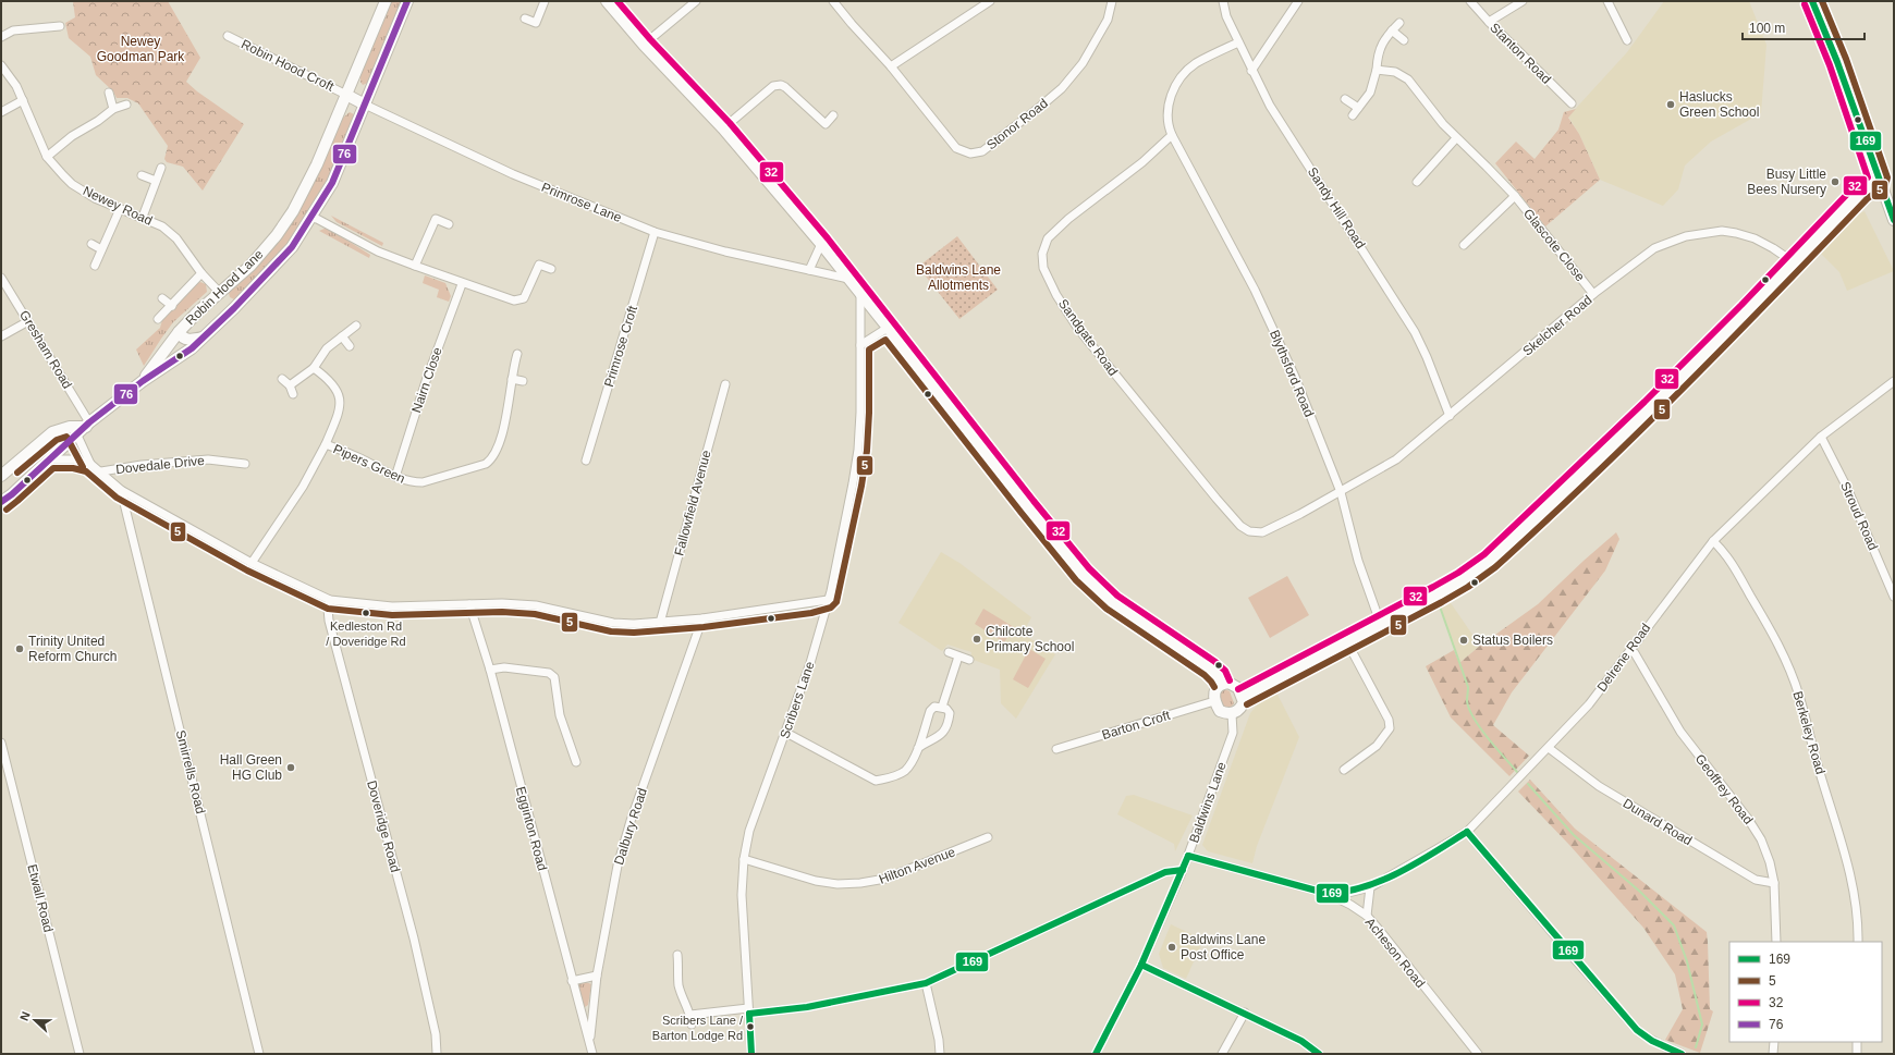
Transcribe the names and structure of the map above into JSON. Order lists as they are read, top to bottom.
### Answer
{
  "streets": {
    "street": [
      "Stanton Road",
      "Robin Hood Croft",
      "Stonor Road",
      "Primrose Lane",
      "Newey Road",
      "Sandy Hill Road",
      "Glascote Close",
      "Robin Hood Lane",
      "Skelcher Road",
      "Sandgate Road",
      "Primrose Croft",
      "Gresham Road",
      "Blythsford Road",
      "Nairn Close",
      "Pipers Green",
      "Dovedale Drive",
      "Fallowfield Avenue",
      "Stroud Road",
      "Delrene Road",
      "Scribers Lane",
      "Barton Croft",
      "Berkeley Road",
      "Smirrells Road",
      "Geoffrey Road",
      "Baldwins Lane",
      "Dunard Road",
      "Doveridge Road",
      "Dalbury Road",
      "Egginton Road",
      "Hilton Avenue",
      "Etwall Road",
      "Acheson Road"
    ]
  },
  "crossings": [
    ["Robin Hood Croft", "Robin Hood Lane"],
    ["Primrose Lane", "Robin Hood Lane"],
    ["Primrose Lane", "Primrose Croft"],
    ["Newey Road", "Robin Hood Lane"],
    ["Sandy Hill Road", "Skelcher Road"],
    ["Glascote Close", "Skelcher Road"],
    ["Robin Hood Lane", "Gresham Road"],
    ["Skelcher Road", "Sandgate Road"],
    ["Skelcher Road", "Blythsford Road"],
    ["Sandgate Road", "Blythsford Road"],
    ["Nairn Close", "Pipers Green"],
    ["Stroud Road", "Delrene Road"],
    ["Delrene Road", "Berkeley Road"],
    ["Delrene Road", "Geoffrey Road"],
    ["Delrene Road", "Dunard Road"],
    ["Delrene Road", "Acheson Road"],
    ["Scribers Lane", "Hilton Avenue"],
    ["Barton Croft", "Baldwins Lane"],
    ["Geoffrey Road", "Dunard Road"],
    ["Baldwins Lane", "Acheson Road"],
    ["Dalbury Road", "Egginton Road"]
  ],
  "parks": ["Newey Goodman Park", "Baldwins Lane Allotments"],
  "places": [
    "Haslucks Green School",
    "Busy Little Bees Nursery",
    "Kedleston Rd / Doveridge Rd",
    "Chilcote Primary School",
    "Status Boilers",
    "Trinity United Reform Church",
    "Hall Green HG Club",
    "Baldwins Lane Post Office",
    "Scribers Lane / Barton Lodge Rd"
  ],
  "lines": [
    "transit line 169",
    "transit line 5",
    "transit line 32",
    "transit line 76"
  ],
  "legend": [
    "169",
    "5",
    "32",
    "76"
  ],
  "scale_bar": "100 m",
  "north": "left"
}
